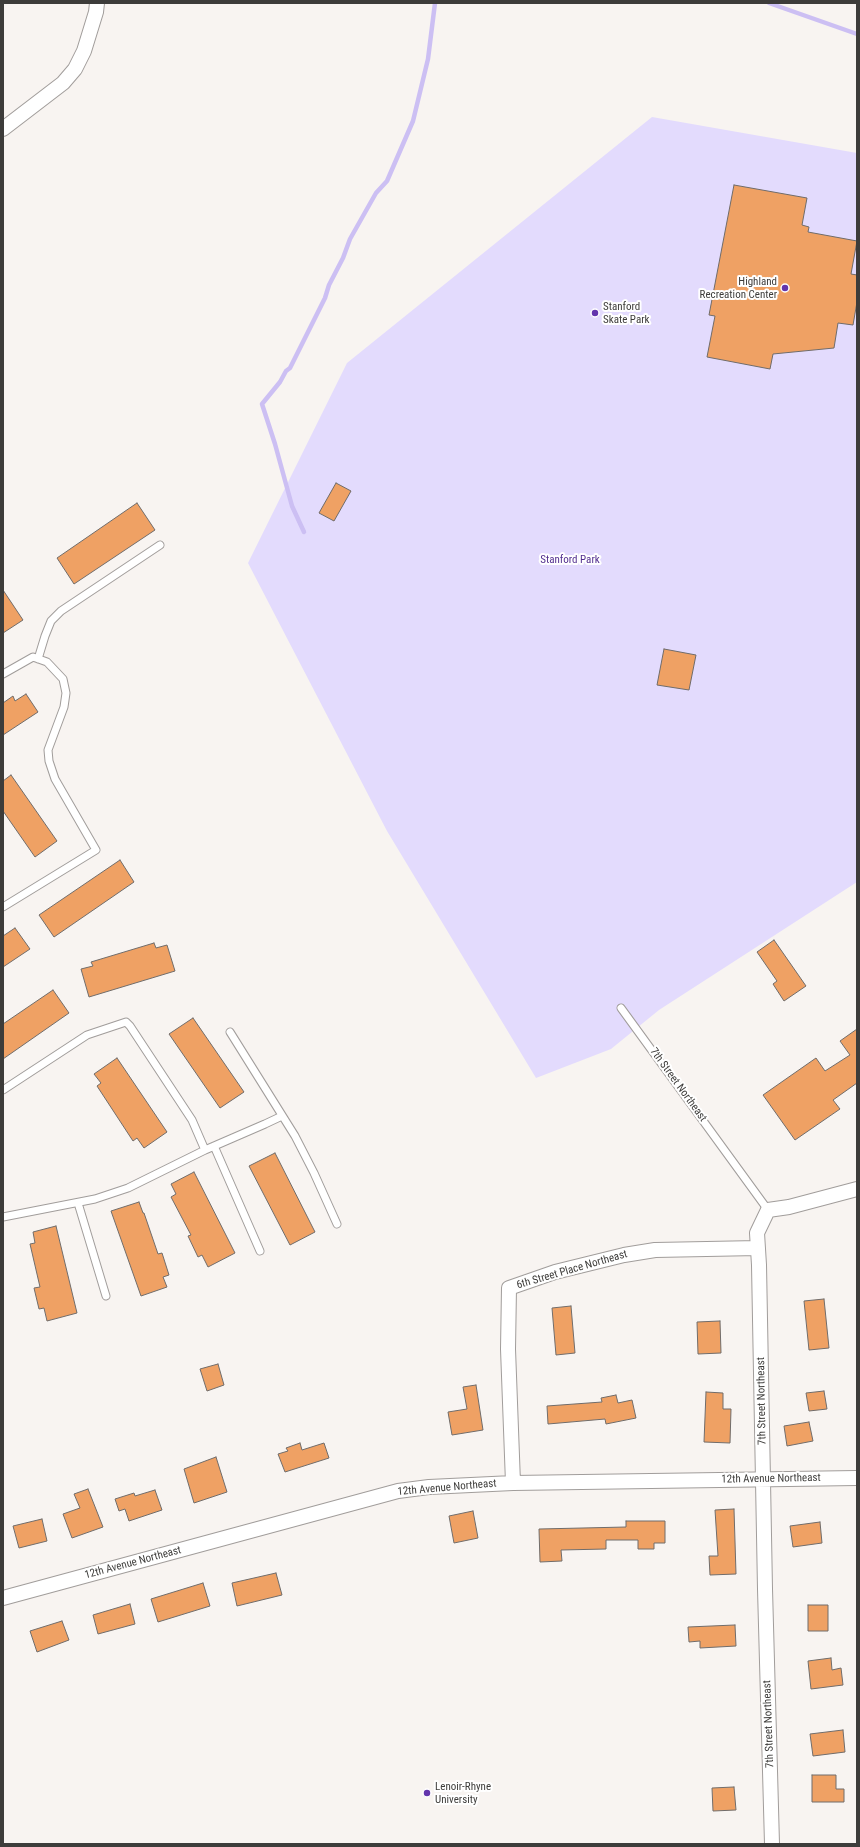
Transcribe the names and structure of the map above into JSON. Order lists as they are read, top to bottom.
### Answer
{
  "streets": {
    "street": ["7th Street Northeast", "6th Street Place Northeast", "12th Avenue Northeast"]
  },
  "crossings": [
    ["7th Street Northeast", "6th Street Place Northeast"],
    ["7th Street Northeast", "12th Avenue Northeast"],
    ["6th Street Place Northeast", "12th Avenue Northeast"]
  ],
  "parks": ["Stanford Park"],
  "places": ["Highland Recreation Center", "Stanford Skate Park", "Lenoir-Rhyne University"]
}
